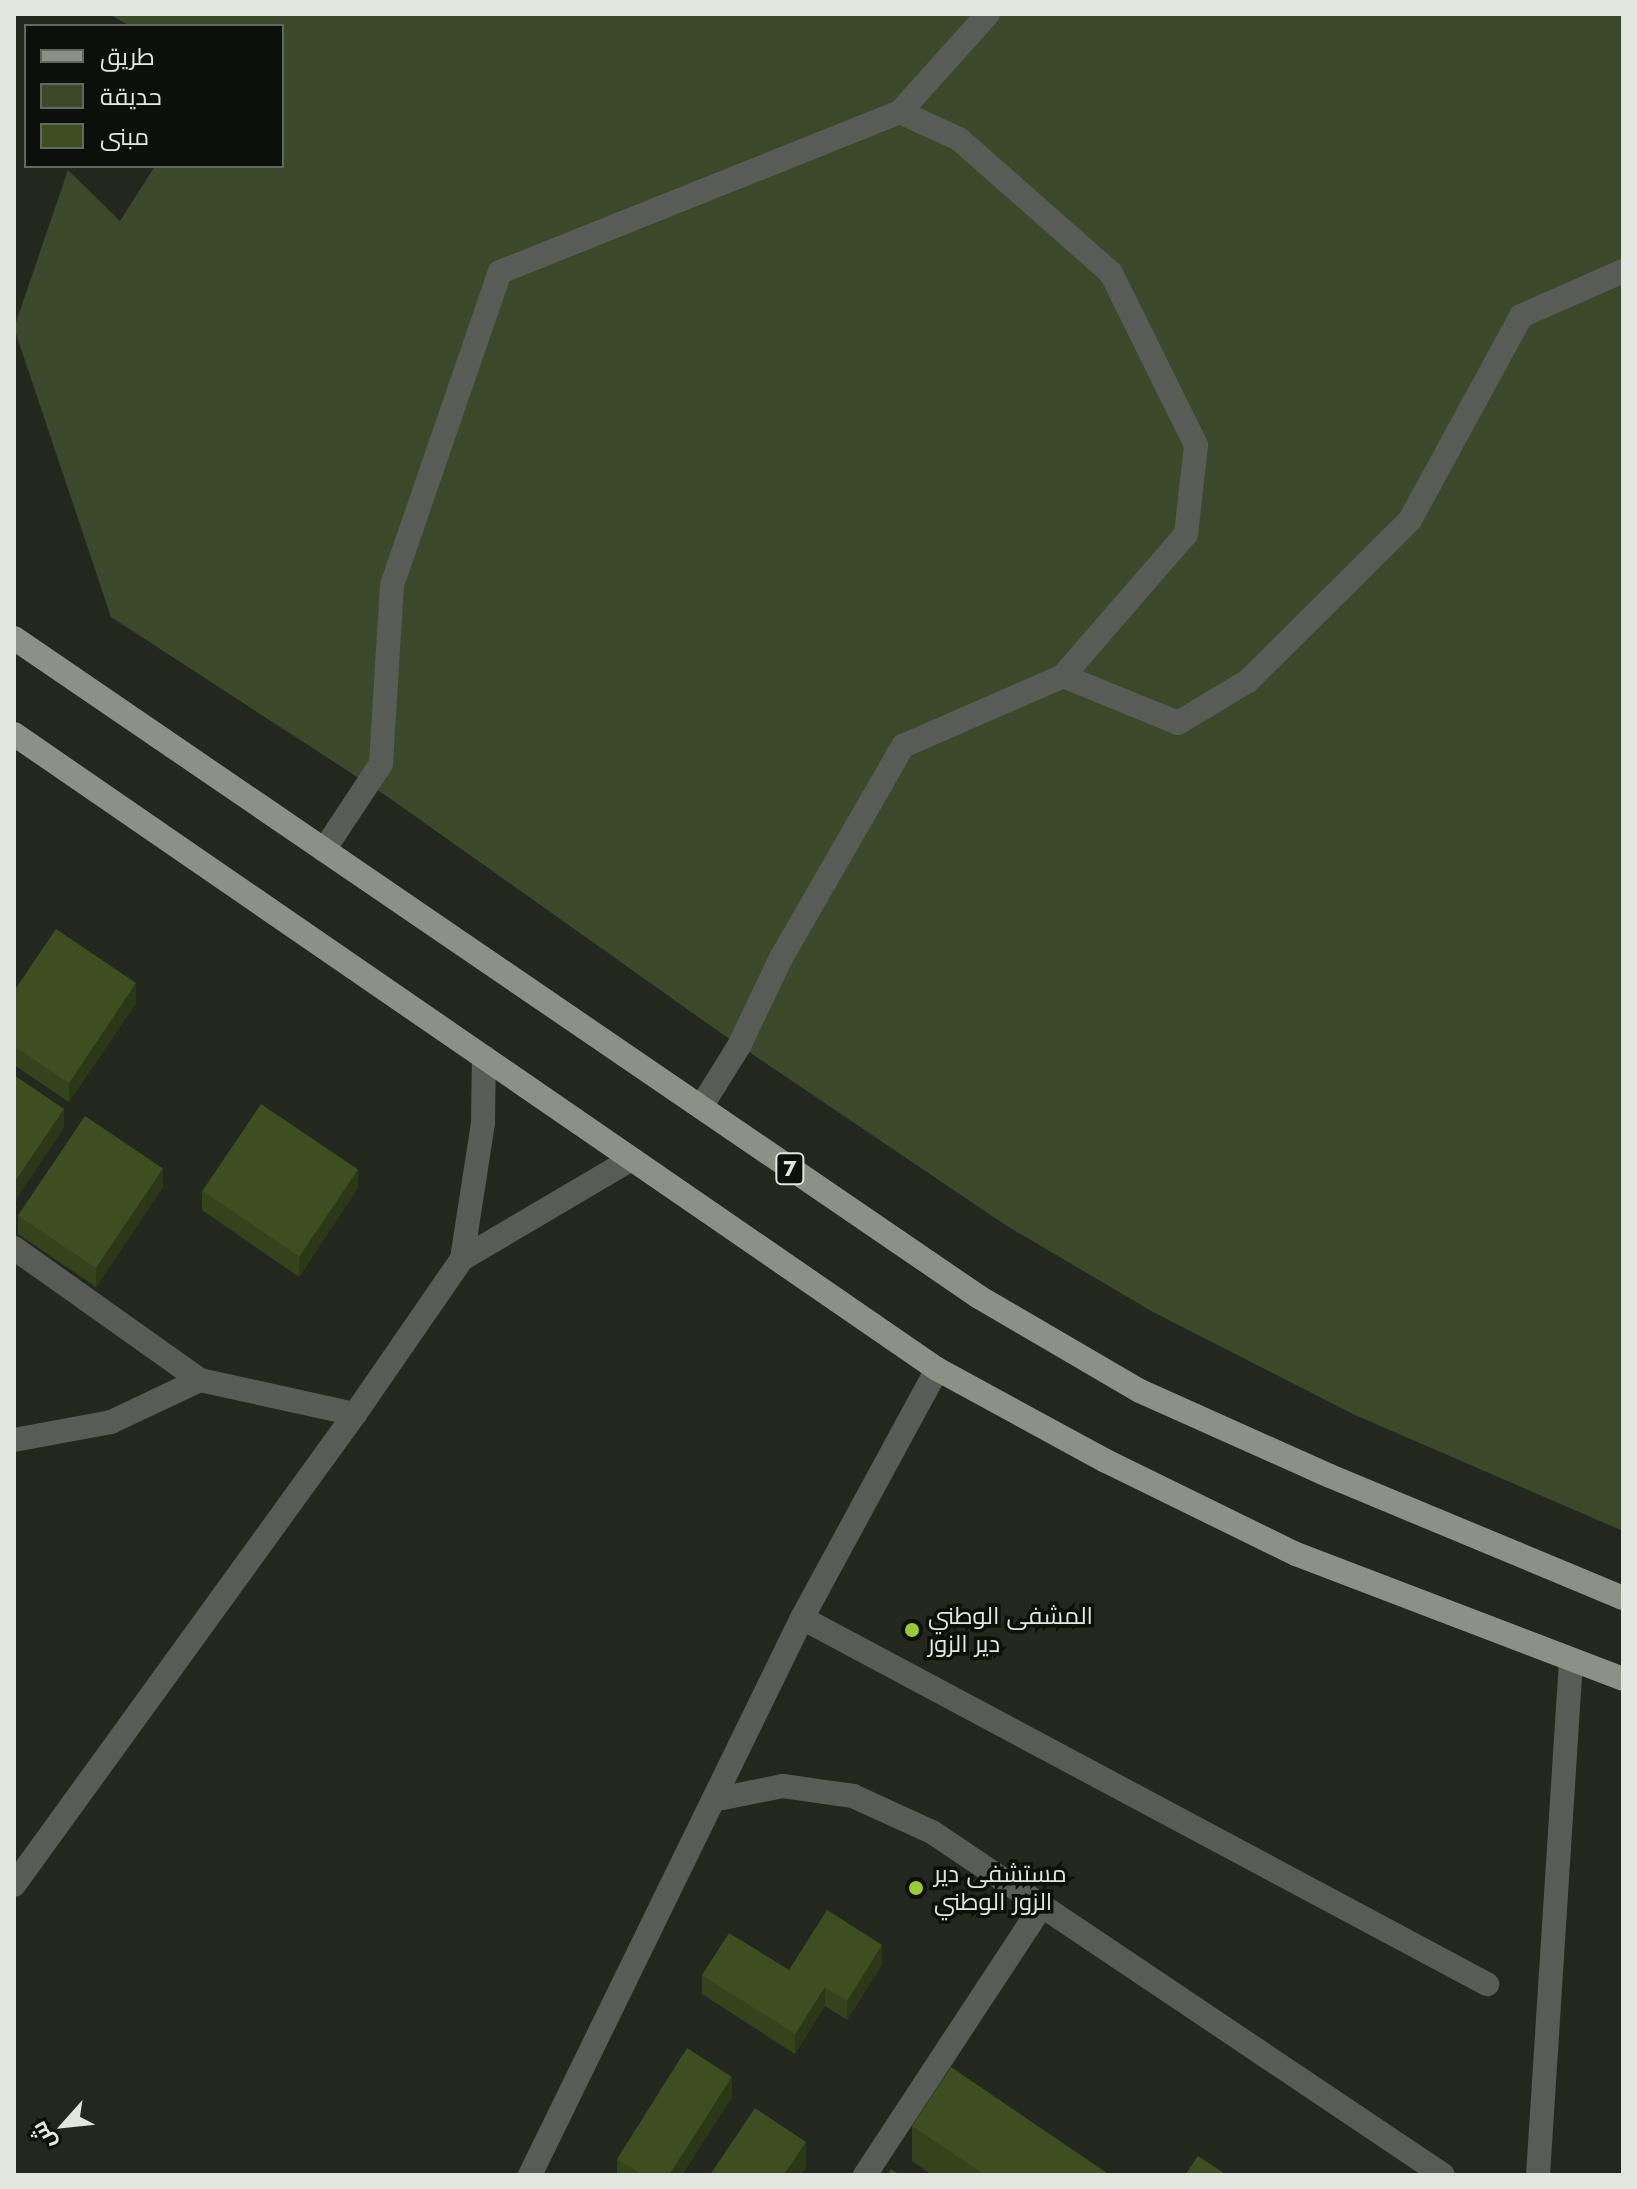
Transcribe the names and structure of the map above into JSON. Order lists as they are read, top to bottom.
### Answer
{
  "streets": {
    "main road": ["7"]
  },
  "places": ["المشفى الوطني دير الزور", "مستشفى دير الزور الوطني"],
  "legend": ["طريق", "حديقة", "مبنى"],
  "north": "bottom left"
}
